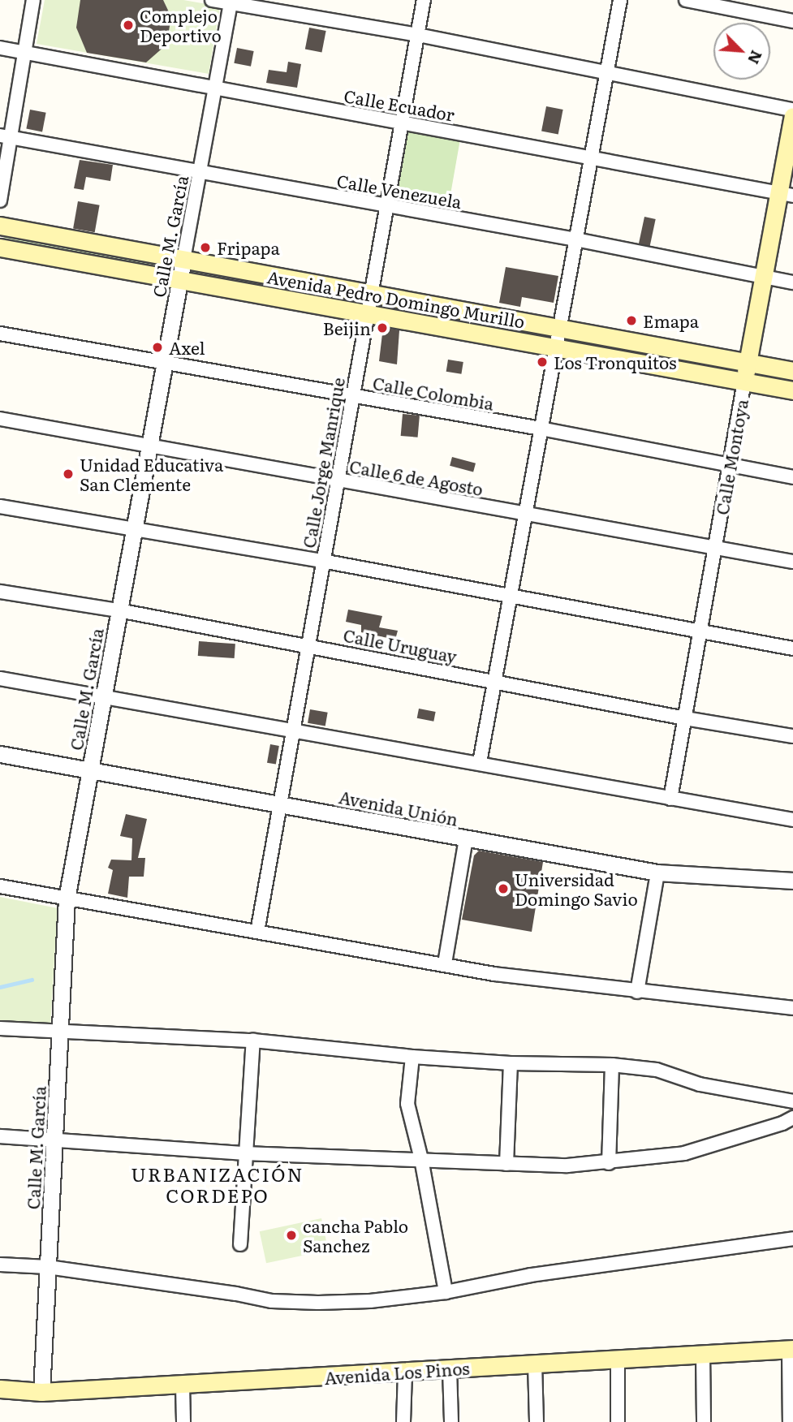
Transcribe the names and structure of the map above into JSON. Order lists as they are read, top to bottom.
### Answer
{
  "streets": {
    "main road": ["Avenida Pedro Domingo Murillo", "Calle Montoya", "Avenida Los Pinos"],
    "street": [
      "Calle Ecuador",
      "Calle Venezuela",
      "Calle M. García",
      "Calle Colombia",
      "Calle Jorge Manrique",
      "Calle 6 de Agosto",
      "Calle Uruguay",
      "Avenida Unión"
    ]
  },
  "crossings": [
    ["Calle Ecuador", "Calle M. García"],
    ["Calle Ecuador", "Calle Montoya"],
    ["Calle Ecuador", "Calle Jorge Manrique"],
    ["Calle Venezuela", "Calle M. García"],
    ["Calle Venezuela", "Calle Montoya"],
    ["Calle Venezuela", "Calle Jorge Manrique"],
    ["Calle M. García", "Avenida Pedro Domingo Murillo"],
    ["Calle M. García", "Calle Colombia"],
    ["Calle M. García", "Calle 6 de Agosto"],
    ["Calle M. García", "Calle Uruguay"],
    ["Calle M. García", "Avenida Unión"],
    ["Calle M. García", "Avenida Los Pinos"],
    ["Avenida Pedro Domingo Murillo", "Calle Montoya"],
    ["Avenida Pedro Domingo Murillo", "Calle Jorge Manrique"],
    ["Calle Colombia", "Calle Montoya"],
    ["Calle Colombia", "Calle Jorge Manrique"],
    ["Calle Montoya", "Calle 6 de Agosto"],
    ["Calle Montoya", "Calle Uruguay"],
    ["Calle Jorge Manrique", "Calle 6 de Agosto"],
    ["Calle Jorge Manrique", "Calle Uruguay"],
    ["Calle Jorge Manrique", "Avenida Unión"]
  ],
  "districts": ["URBANIZACIÓN CORDEPO"],
  "places": [
    "Complejo Deportivo",
    "Fripapa",
    "Emapa",
    "Beijin",
    "Axel",
    "Los Tronquitos",
    "Unidad Educativa San Clemente",
    "Universidad Domingo Savio",
    "cancha Pablo Sanchez"
  ],
  "north": "bottom right"
}
